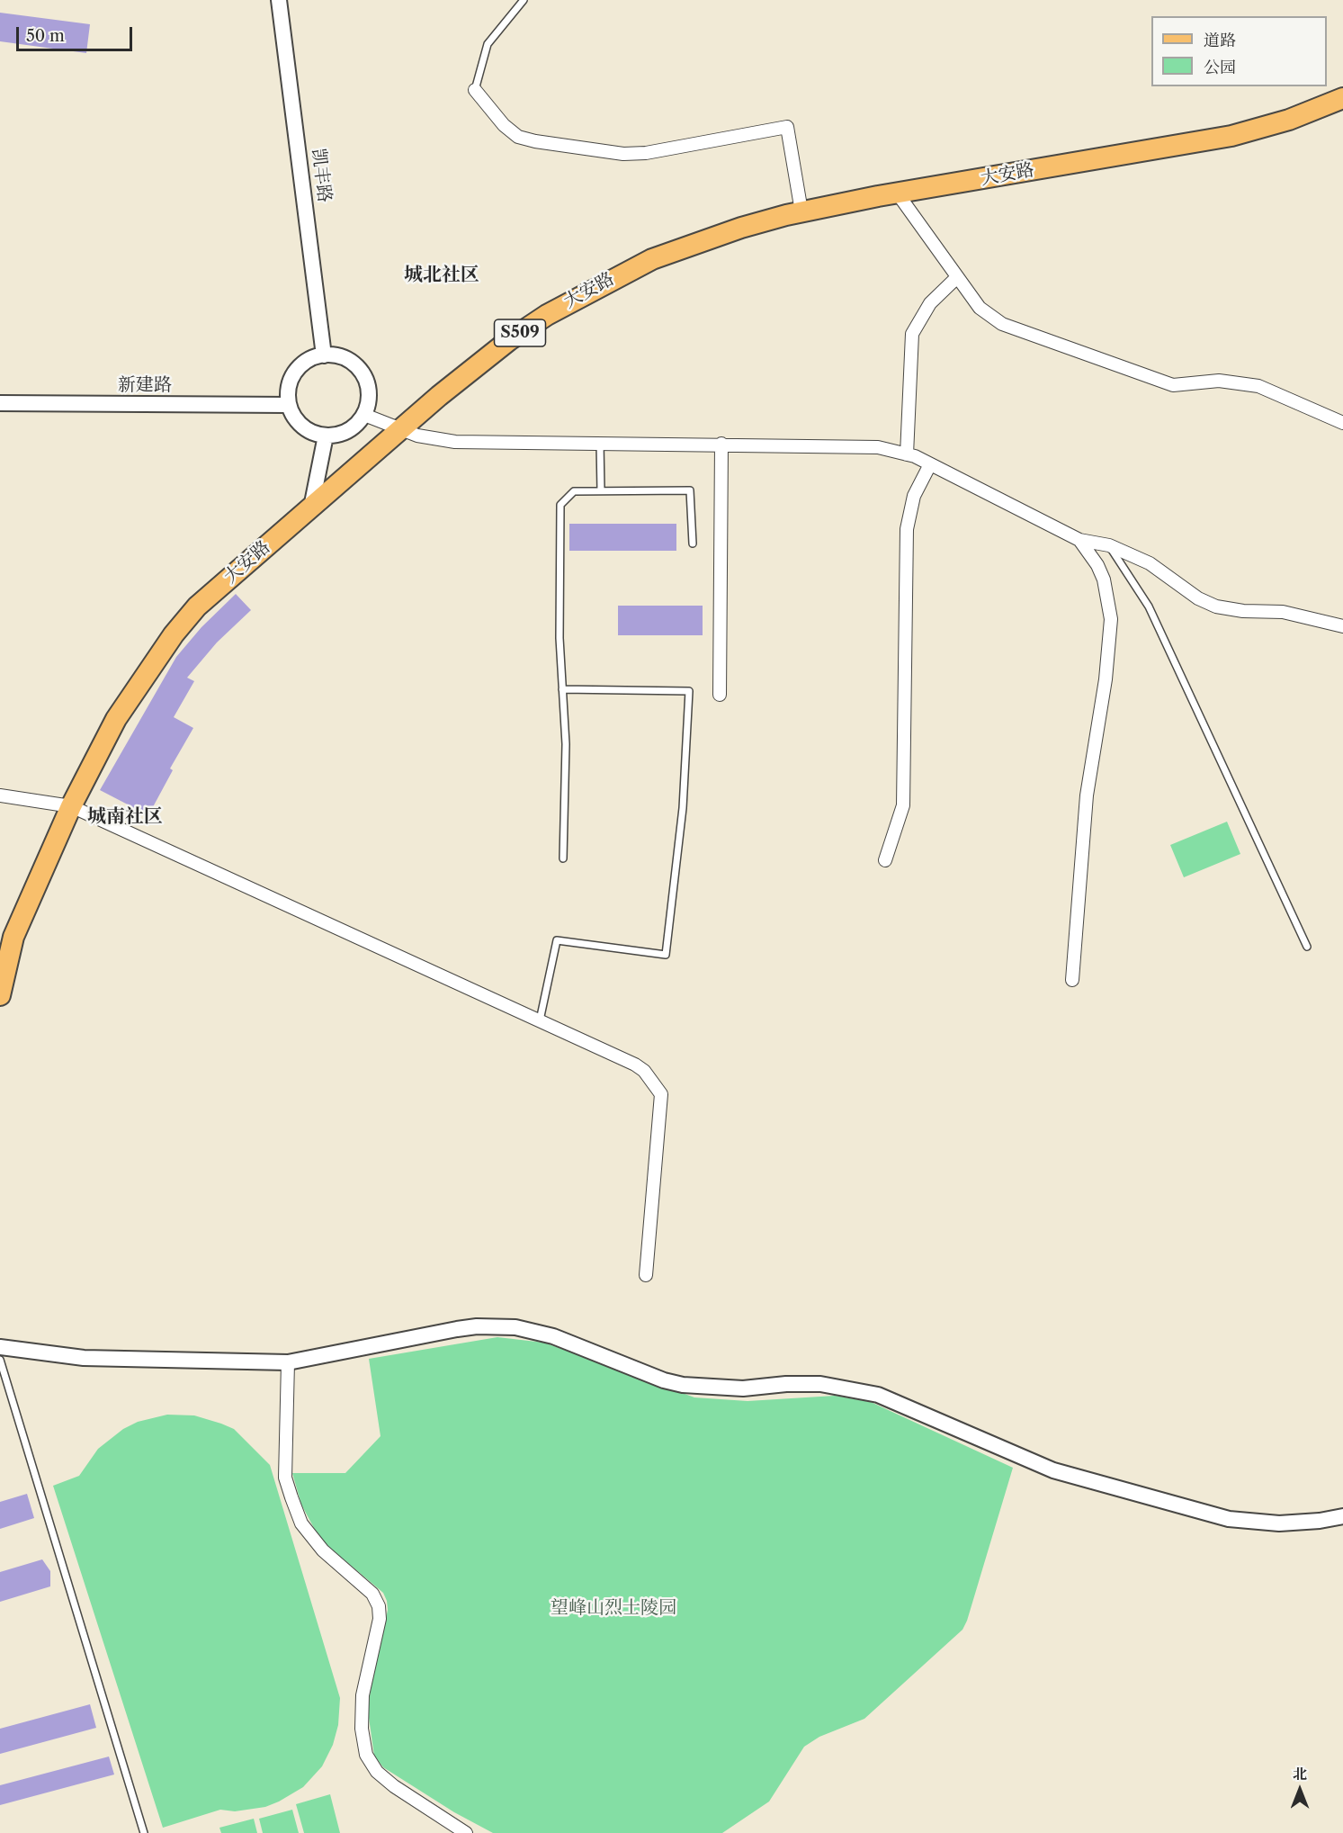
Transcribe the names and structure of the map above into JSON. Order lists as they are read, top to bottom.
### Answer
{
  "streets": {
    "main road": ["大安路", "S509"],
    "street": ["凯丰路", "新建路"]
  },
  "crossings": [
    ["凯丰路", "新建路"]
  ],
  "districts": ["城北社区", "城南社区"],
  "parks": ["望峰山烈士陵园"],
  "legend": ["道路", "公园"],
  "scale_bar": "50 m",
  "north": "top"
}
